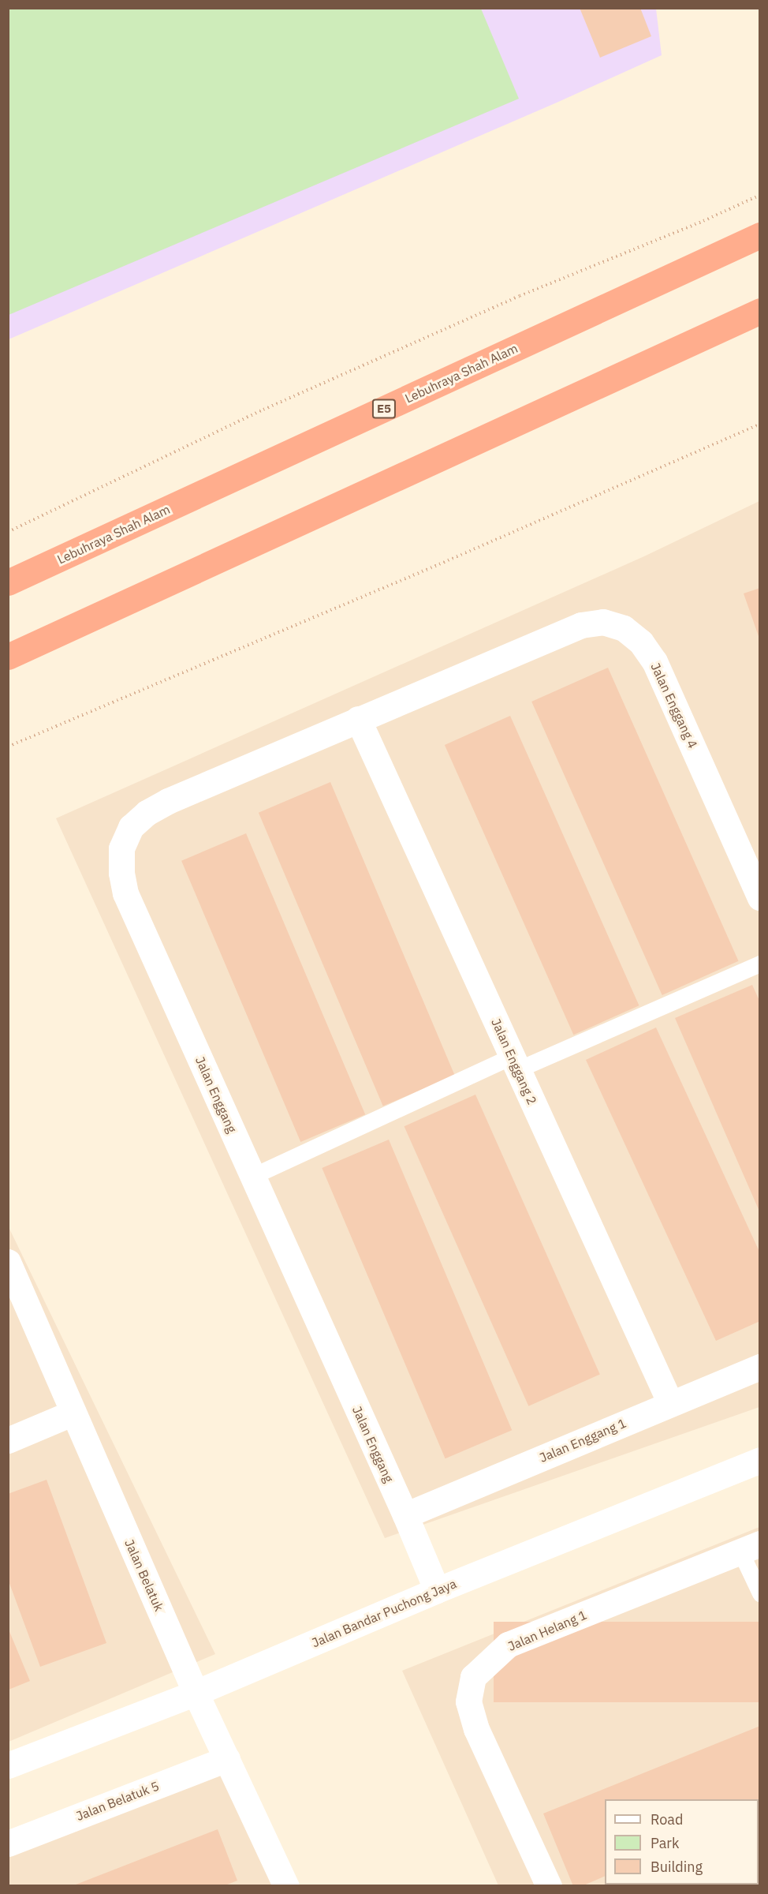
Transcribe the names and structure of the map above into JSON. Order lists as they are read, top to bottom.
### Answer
{
  "streets": {
    "highway": ["Lebuhraya Shah Alam", "E5"],
    "street": [
      "Jalan Enggang 4",
      "Jalan Enggang 2",
      "Jalan Enggang",
      "Jalan Enggang 1",
      "Jalan Belatuk",
      "Jalan Bandar Puchong Jaya",
      "Jalan Helang 1",
      "Jalan Belatuk 5"
    ]
  },
  "crossings": [
    ["Jalan Enggang 4", "Jalan Enggang 2"],
    ["Jalan Enggang 4", "Jalan Enggang"],
    ["Jalan Enggang 2", "Jalan Enggang"],
    ["Jalan Enggang 2", "Jalan Enggang 1"],
    ["Jalan Enggang", "Jalan Enggang 1"],
    ["Jalan Enggang", "Jalan Bandar Puchong Jaya"],
    ["Jalan Belatuk", "Jalan Bandar Puchong Jaya"],
    ["Jalan Belatuk", "Jalan Belatuk 5"]
  ],
  "legend": ["Road", "Park", "Building"]
}
